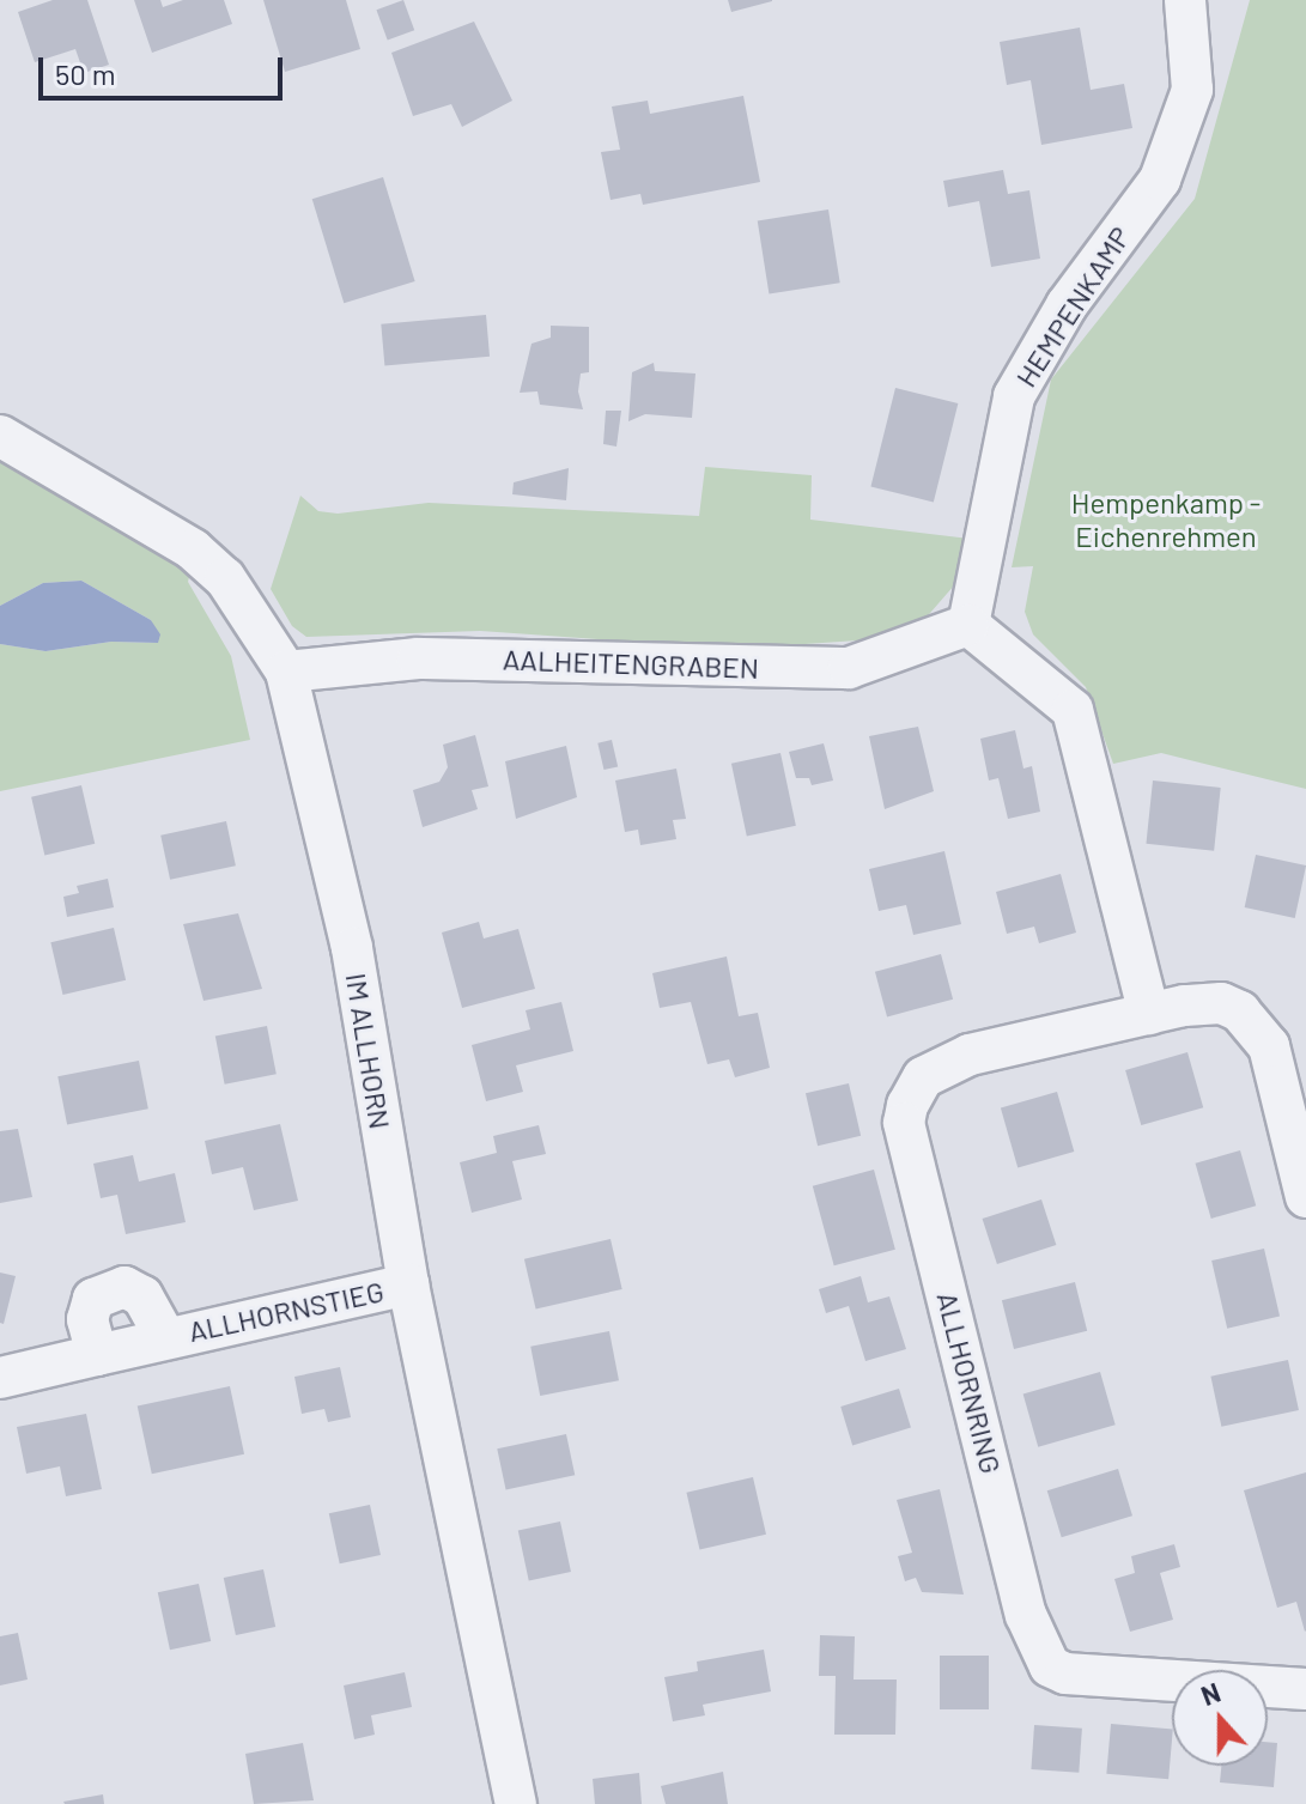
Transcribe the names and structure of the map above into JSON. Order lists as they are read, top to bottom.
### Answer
{
  "streets": {
    "street": [
      "HEMPENKAMP",
      "AALHEITENGRABEN",
      "IM ALLHORN",
      "ALLHORNSTIEG",
      "ALLHORNRING"
    ]
  },
  "crossings": [
    ["HEMPENKAMP", "AALHEITENGRABEN"],
    ["AALHEITENGRABEN", "IM ALLHORN"],
    ["IM ALLHORN", "ALLHORNSTIEG"]
  ],
  "parks": ["Hempenkamp - Eichenrehmen"],
  "scale_bar": "50 m",
  "north": "top"
}
